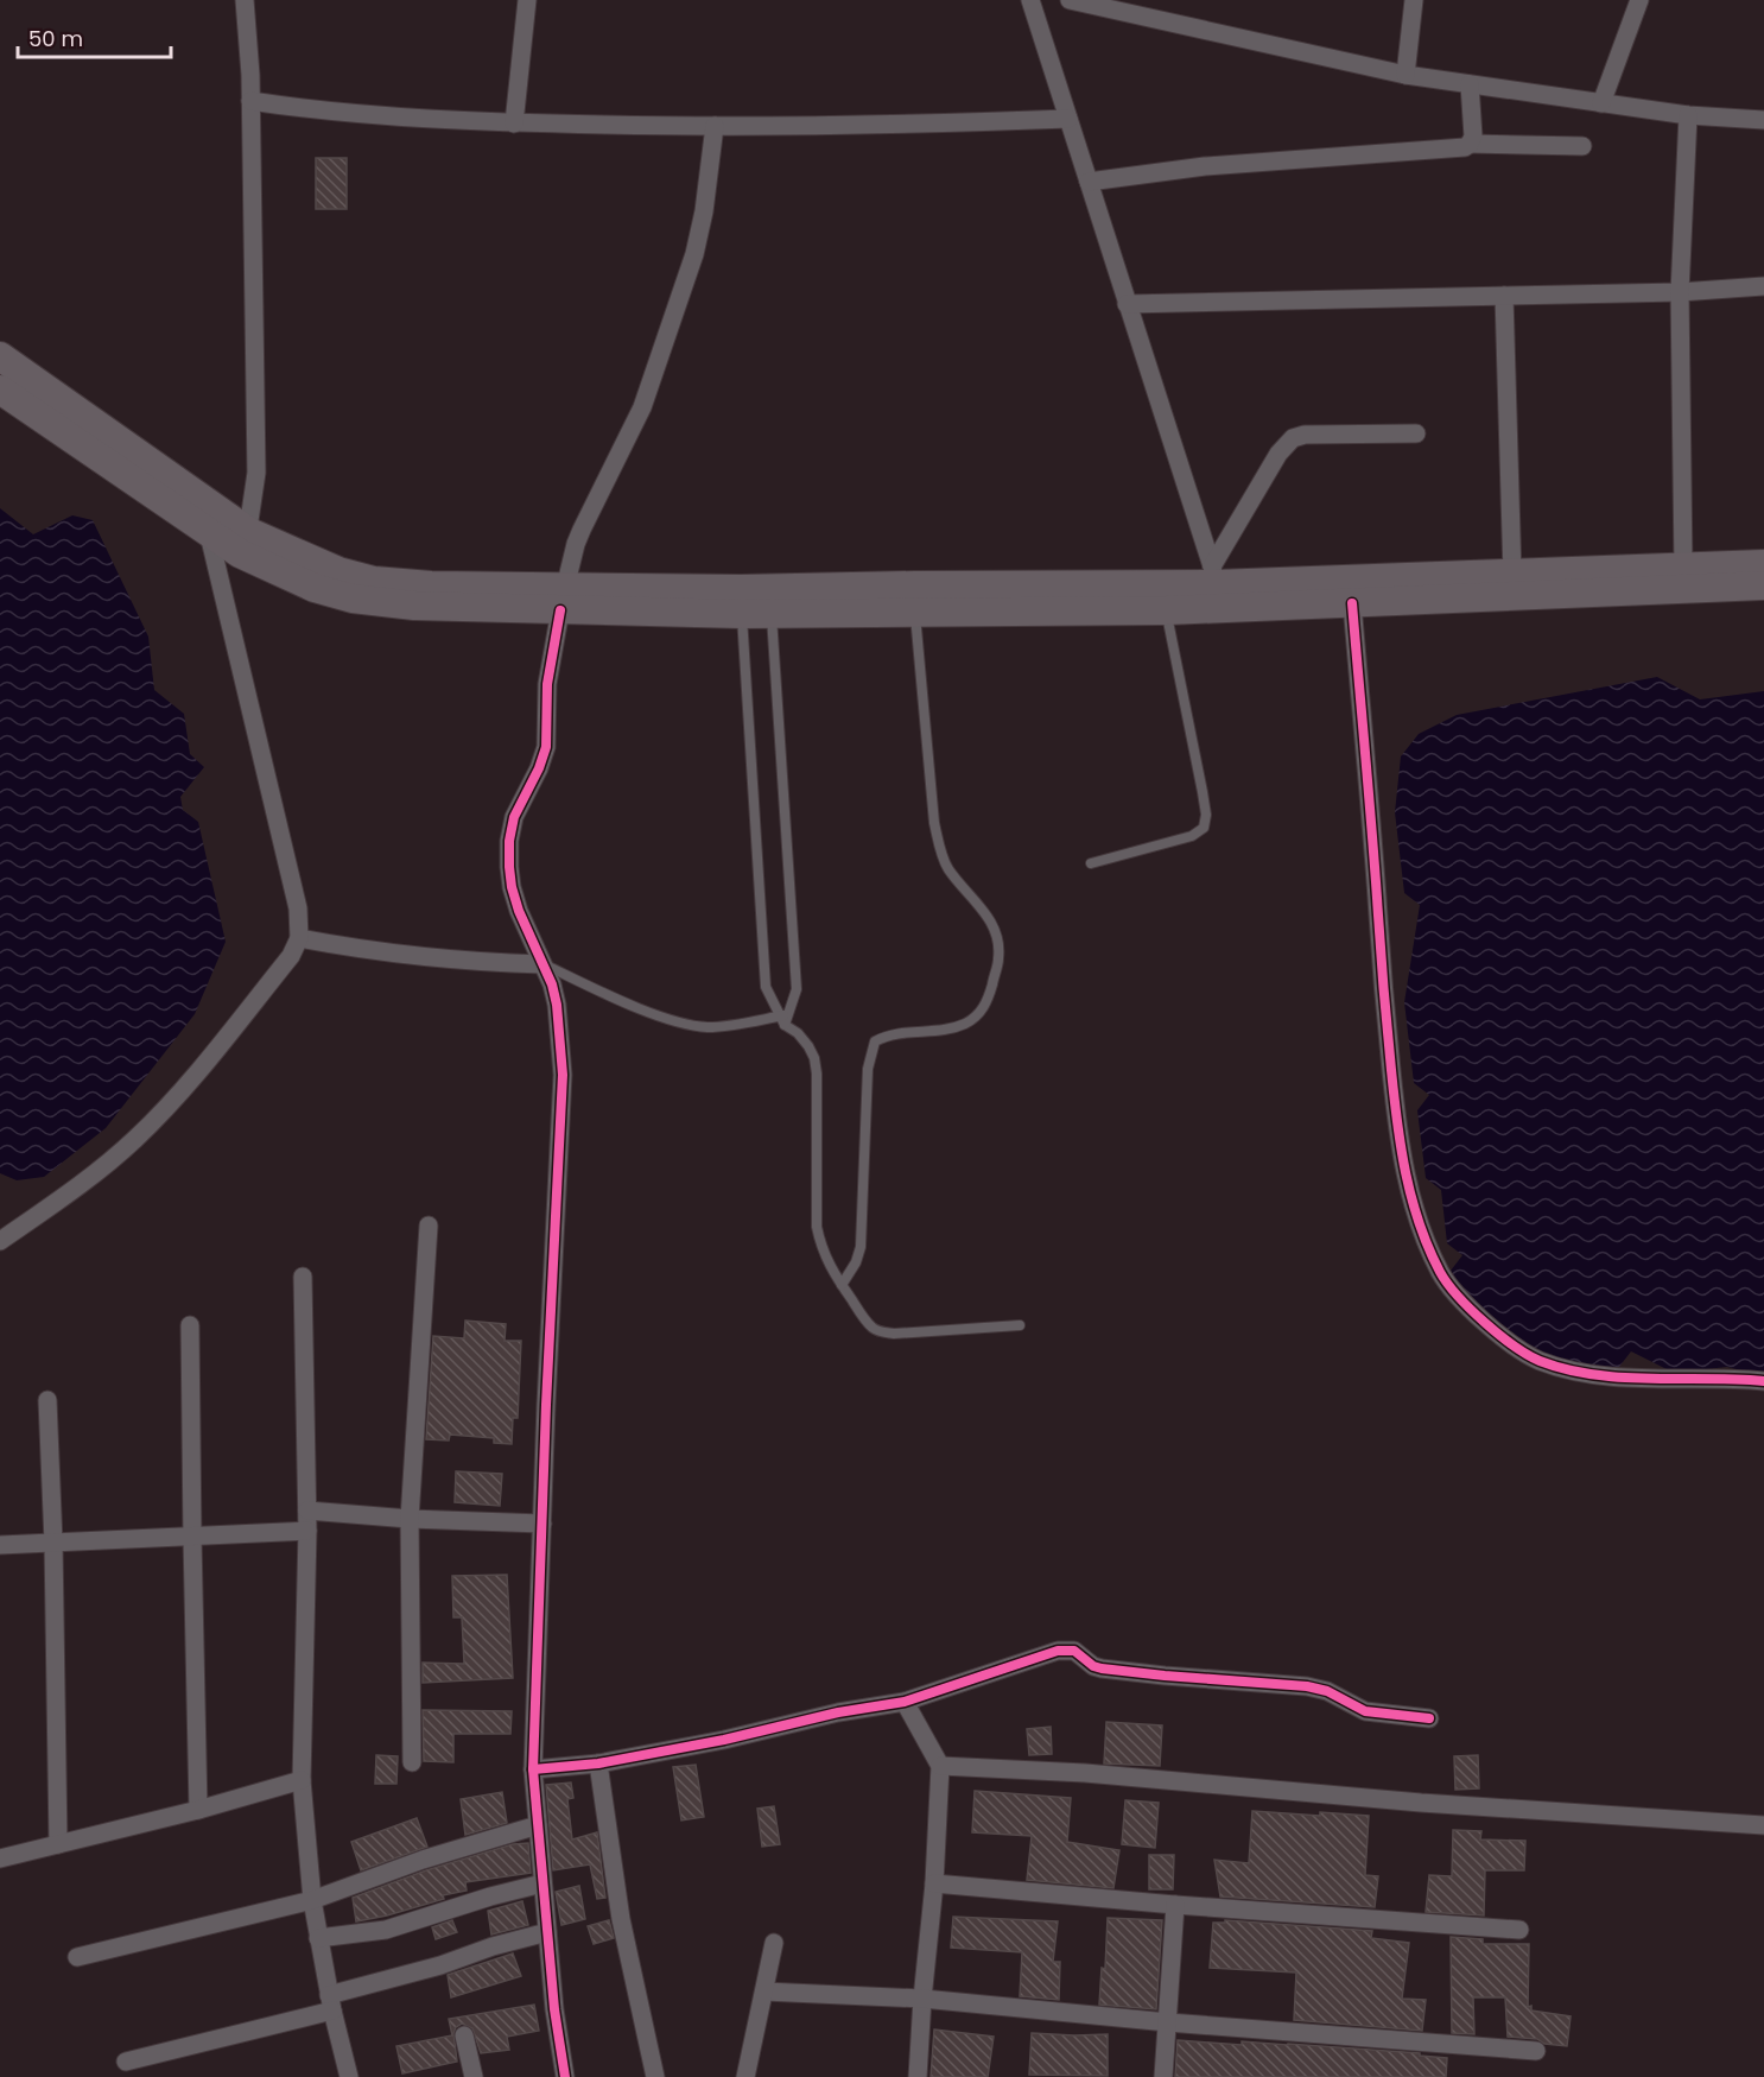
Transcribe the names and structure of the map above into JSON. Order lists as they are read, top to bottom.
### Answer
{
  "scale_bar": "50 m"
}
